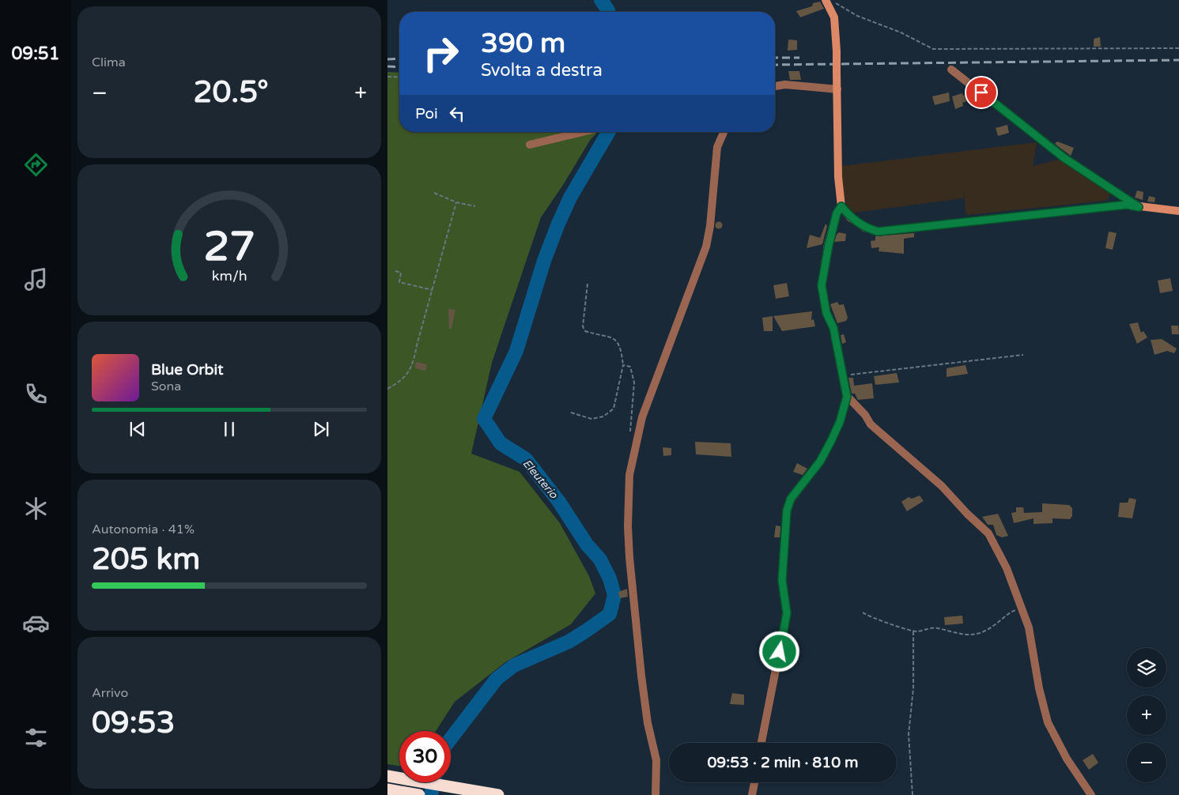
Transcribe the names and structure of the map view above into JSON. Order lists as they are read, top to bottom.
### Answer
{
  "water": ["Eleuterio"],
  "page": {
    "tabs": "09:51",
    "tile": [
      "Clima",
      ["Autonomia · 41%", "205 km"],
      ["Arrivo", "09:53"]
    ],
    "turn": ["390 m", "Svolta a destra"],
    "heat": ["−", "20.5°", "+"],
    "then": "Poi",
    "song": ["Blue Orbit", "Sona"],
    "map_buttons": ["+", "−"],
    "limit": "30",
    "trip": "09:53 · 2 min · 810 m",
    "gauge": ["27", "km/h"]
  }
}
